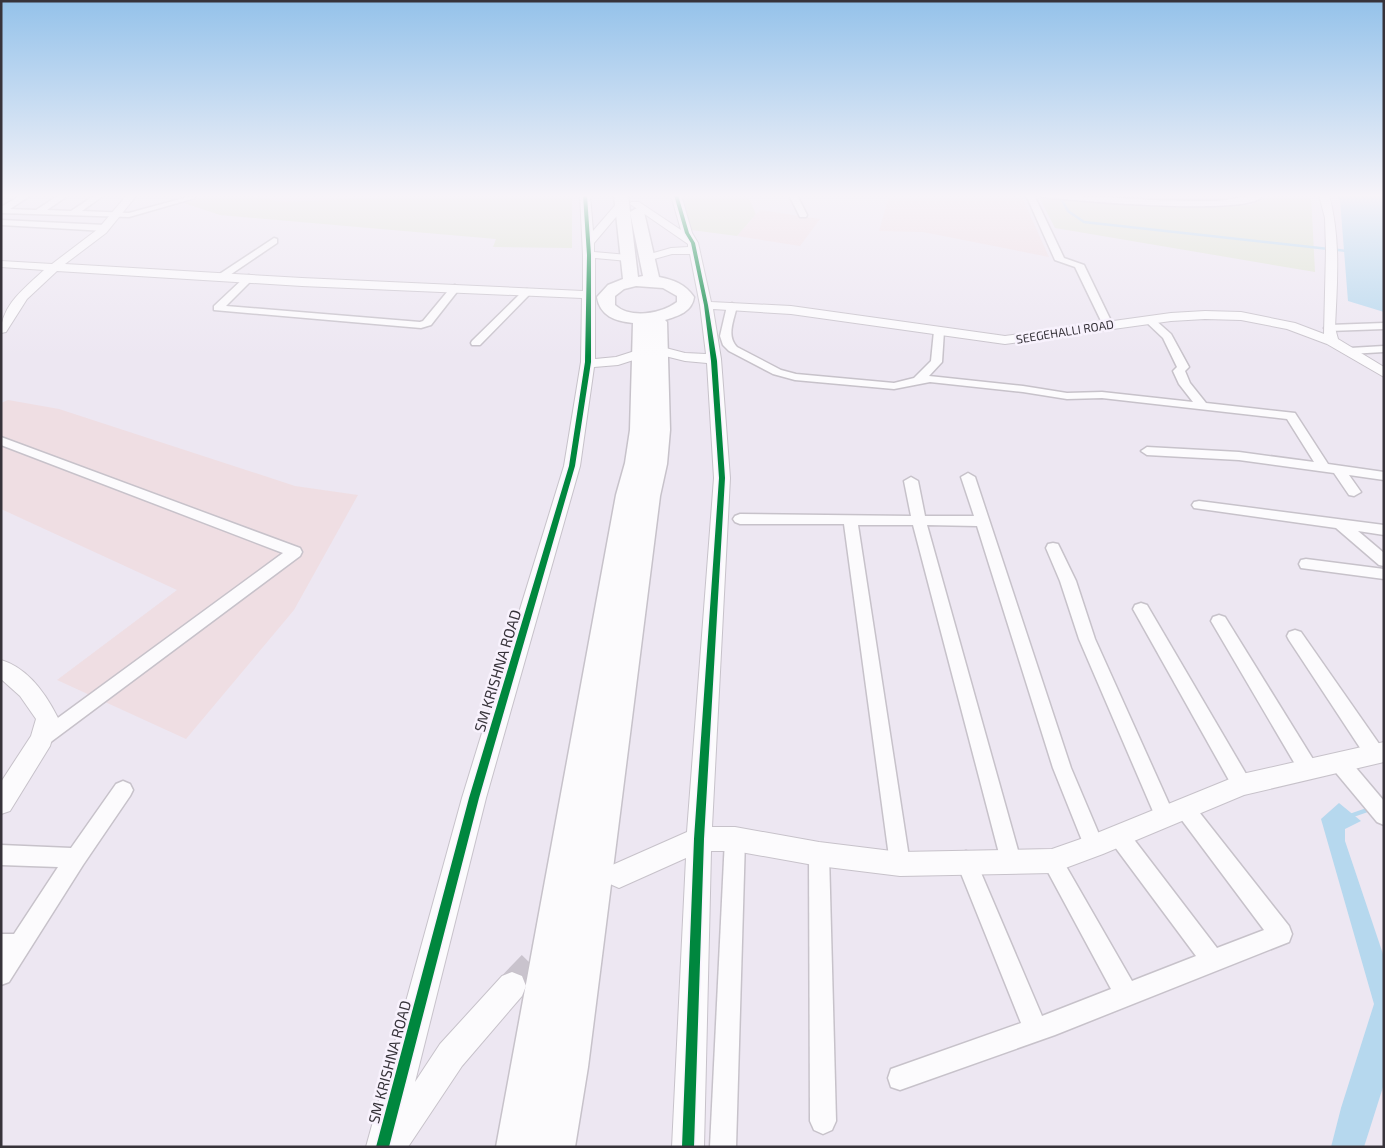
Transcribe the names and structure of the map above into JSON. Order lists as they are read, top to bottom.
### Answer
{
  "streets": {
    "street": ["SEEGEHALLI ROAD", "SM KRISHNA ROAD"]
  }
}
